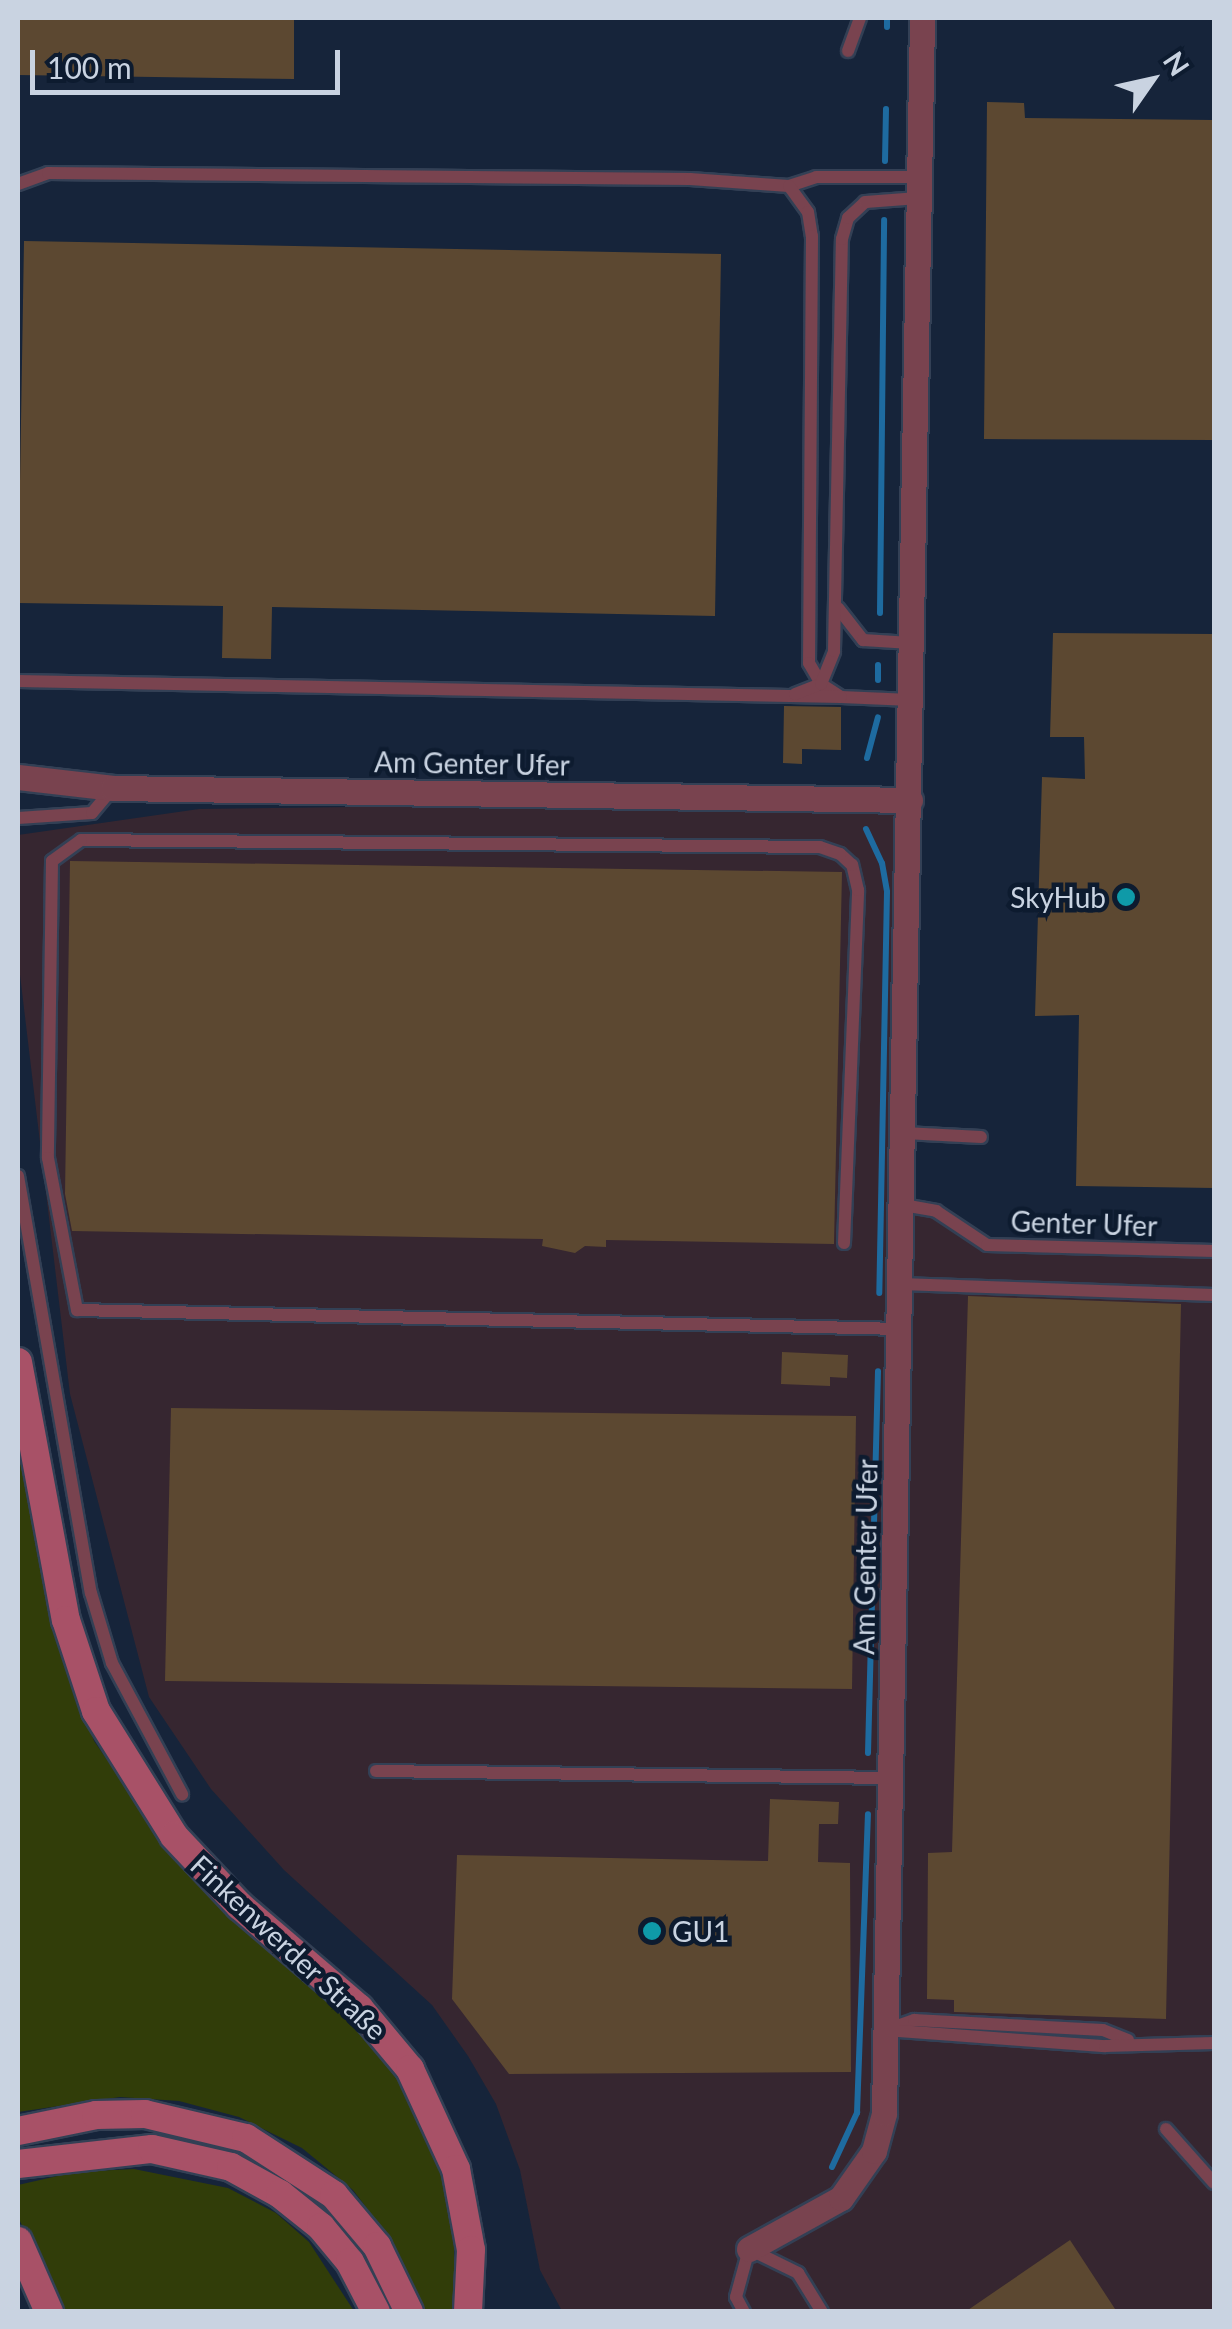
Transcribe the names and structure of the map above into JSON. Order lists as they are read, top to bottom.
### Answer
{
  "streets": {
    "main road": ["Finkenwerder Straße"],
    "street": ["Am Genter Ufer"],
    "lane": ["Genter Ufer"]
  },
  "crossings": [
    ["Am Genter Ufer", "Genter Ufer"]
  ],
  "places": ["SkyHub", "GU1"],
  "scale_bar": "100 m",
  "north": "top right"
}
